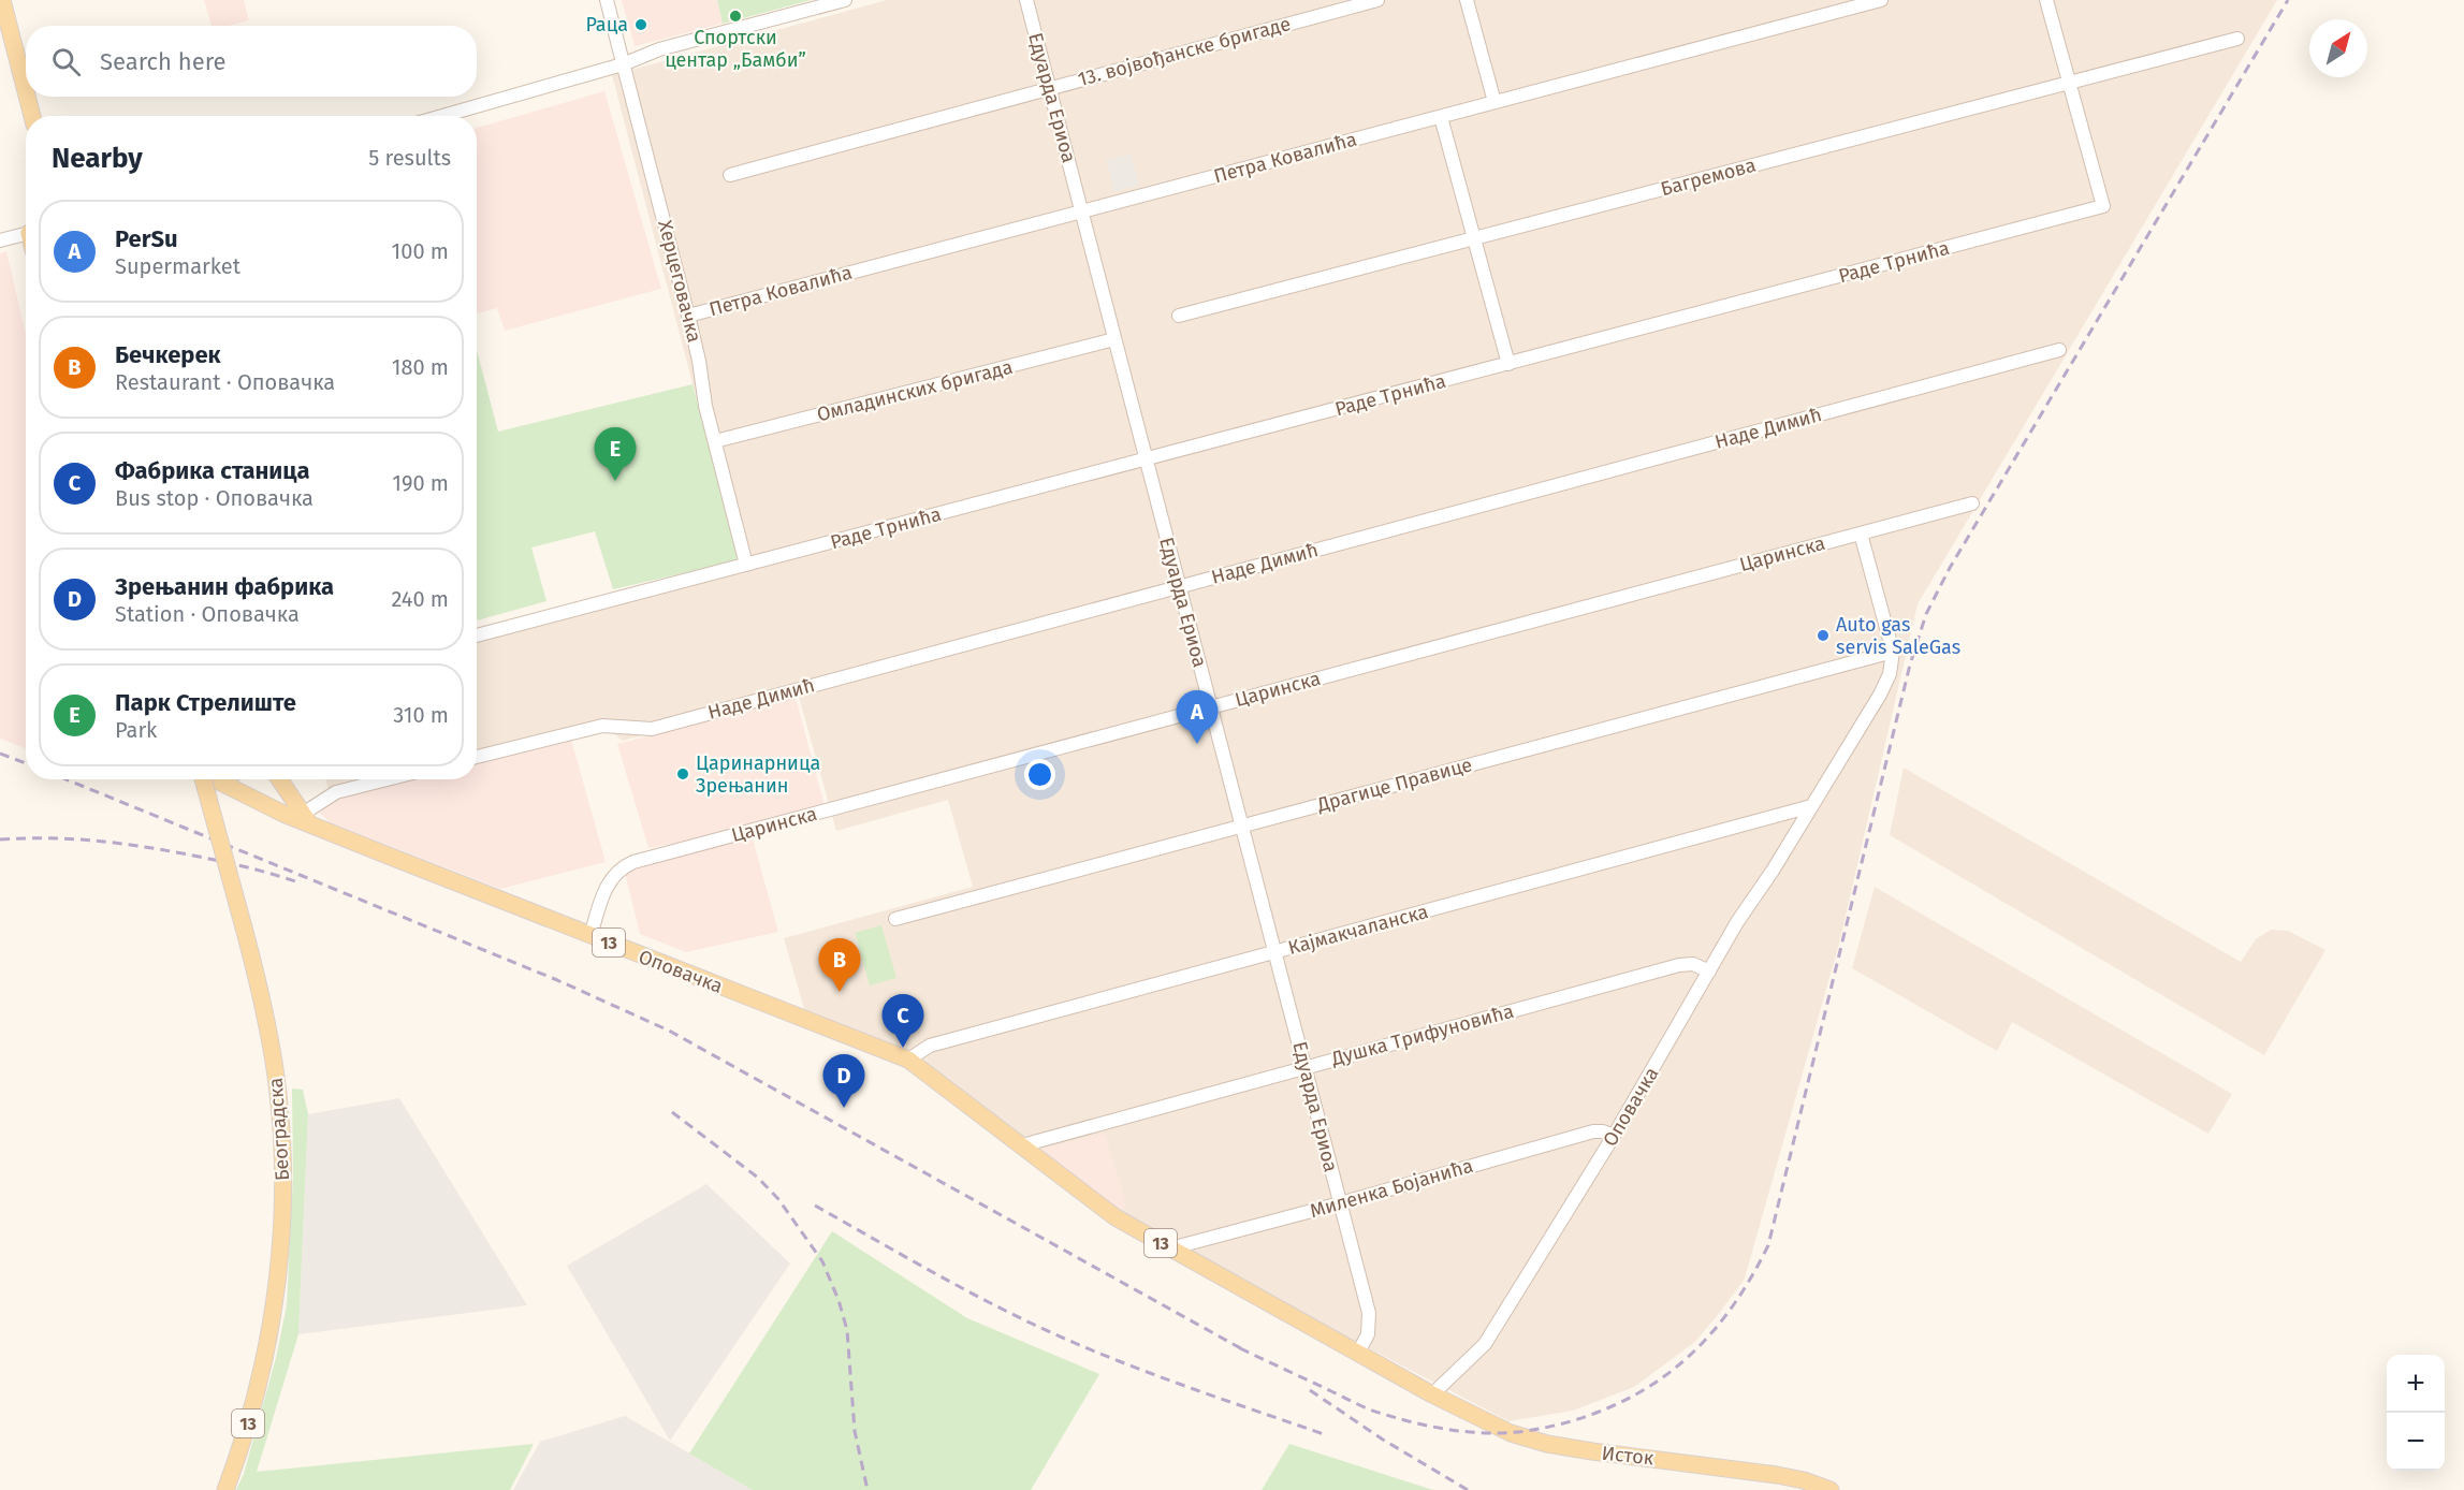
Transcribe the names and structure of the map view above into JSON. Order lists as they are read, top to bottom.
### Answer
{
  "streets": {
    "main road": [
      "13",
      "Оповачка",
      "Београдска",
      "Исток"
    ],
    "street": [
      "13. војвођанске бригаде",
      "Едуарда Ериоа",
      "Петра Ковалића",
      "Багремова",
      "Раде Трнића",
      "Херцеговачка",
      "Омладинских бригада",
      "Наде Димић",
      "Царинска",
      "Драгице Правице",
      "Кајмакчаланска",
      "Душка Трифуновића",
      "Миленка Бојанића"
    ]
  },
  "crossings": [
    ["13. војвођанске бригаде", "Едуарда Ериоа"],
    ["Едуарда Ериоа", "Петра Ковалића"],
    ["Едуарда Ериоа", "Раде Трнића"],
    ["Едуарда Ериоа", "Омладинских бригада"],
    ["Едуарда Ериоа", "Наде Димић"],
    ["Едуарда Ериоа", "Царинска"],
    ["Едуарда Ериоа", "Драгице Правице"],
    ["Едуарда Ериоа", "Кајмакчаланска"],
    ["Едуарда Ериоа", "13"],
    ["Едуарда Ериоа", "Душка Трифуновића"],
    ["Едуарда Ериоа", "Миленка Бојанића"],
    ["Петра Ковалића", "Херцеговачка"],
    ["Багремова", "Раде Трнића"],
    ["Раде Трнића", "Херцеговачка"],
    ["Херцеговачка", "Омладинских бригада"],
    ["Царинска", "Оповачка"],
    ["Драгице Правице", "Оповачка"],
    ["Кајмакчаланска", "13"],
    ["Кајмакчаланска", "Оповачка"],
    ["13", "Оповачка"],
    ["13", "Душка Трифуновића"],
    ["13", "Миленка Бојанића"],
    ["13", "Исток"],
    ["Оповачка", "Душка Трифуновића"],
    ["Оповачка", "Миленка Бојанића"],
    ["Оповачка", "Исток"]
  ],
  "places": [
    "Спортски центар „Бамби”",
    "Раца",
    "Auto gas servis SaleGas",
    "Царинарница Зрењанин"
  ],
  "north": "top right",
  "page": {
    "search": "Search here",
    "heading": ["Nearby", "5 results"],
    "list": [
      {
        "mark": "A",
        "name": "PerSu",
        "note": "Supermarket",
        "value": "100 m"
      },
      {
        "mark": "B",
        "name": "Бечкерек",
        "note": "Restaurant · Оповачка",
        "value": "180 m"
      },
      {
        "mark": "C",
        "name": "Фабрика станица",
        "note": "Bus stop · Оповачка",
        "value": "190 m"
      },
      {
        "mark": "D",
        "name": "Зрењанин фабрика",
        "note": "Station · Оповачка",
        "value": "240 m"
      },
      {
        "mark": "E",
        "name": "Парк Стрелиште",
        "note": "Park",
        "value": "310 m"
      }
    ],
    "pins": [
      "E",
      "A",
      "B",
      "C",
      "D"
    ],
    "map_buttons": ["+", "−"]
  }
}
